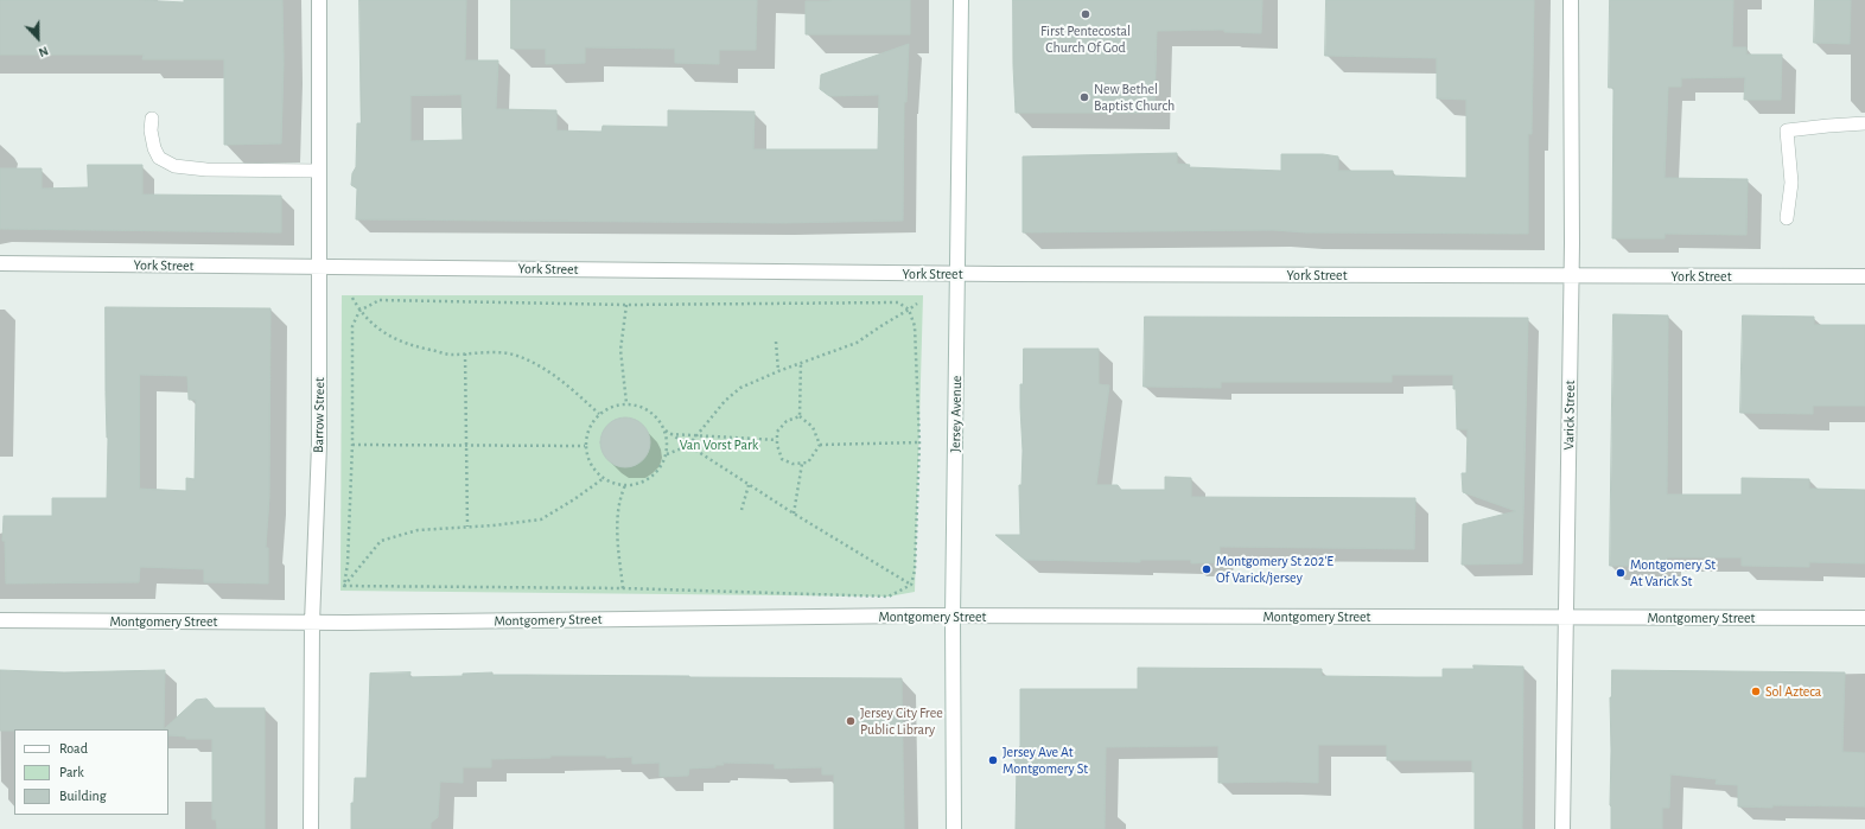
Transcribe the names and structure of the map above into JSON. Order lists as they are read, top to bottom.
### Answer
{
  "streets": {
    "street": [
      "York Street",
      "Jersey Avenue",
      "Barrow Street",
      "Varick Street",
      "Montgomery Street"
    ]
  },
  "crossings": [
    ["York Street", "Jersey Avenue"],
    ["York Street", "Barrow Street"],
    ["York Street", "Varick Street"],
    ["Jersey Avenue", "Montgomery Street"],
    ["Barrow Street", "Montgomery Street"],
    ["Varick Street", "Montgomery Street"]
  ],
  "parks": ["Van Vorst Park"],
  "places": [
    "First Pentecostal Church Of God",
    "New Bethel Baptist Church",
    "Montgomery St 202'E Of Varick/jersey",
    "Montgomery St At Varick St",
    "Sol Azteca",
    "Jersey City Free Public Library",
    "Jersey Ave At Montgomery St"
  ],
  "legend": ["Road", "Park", "Building"],
  "north": "bottom"
}
